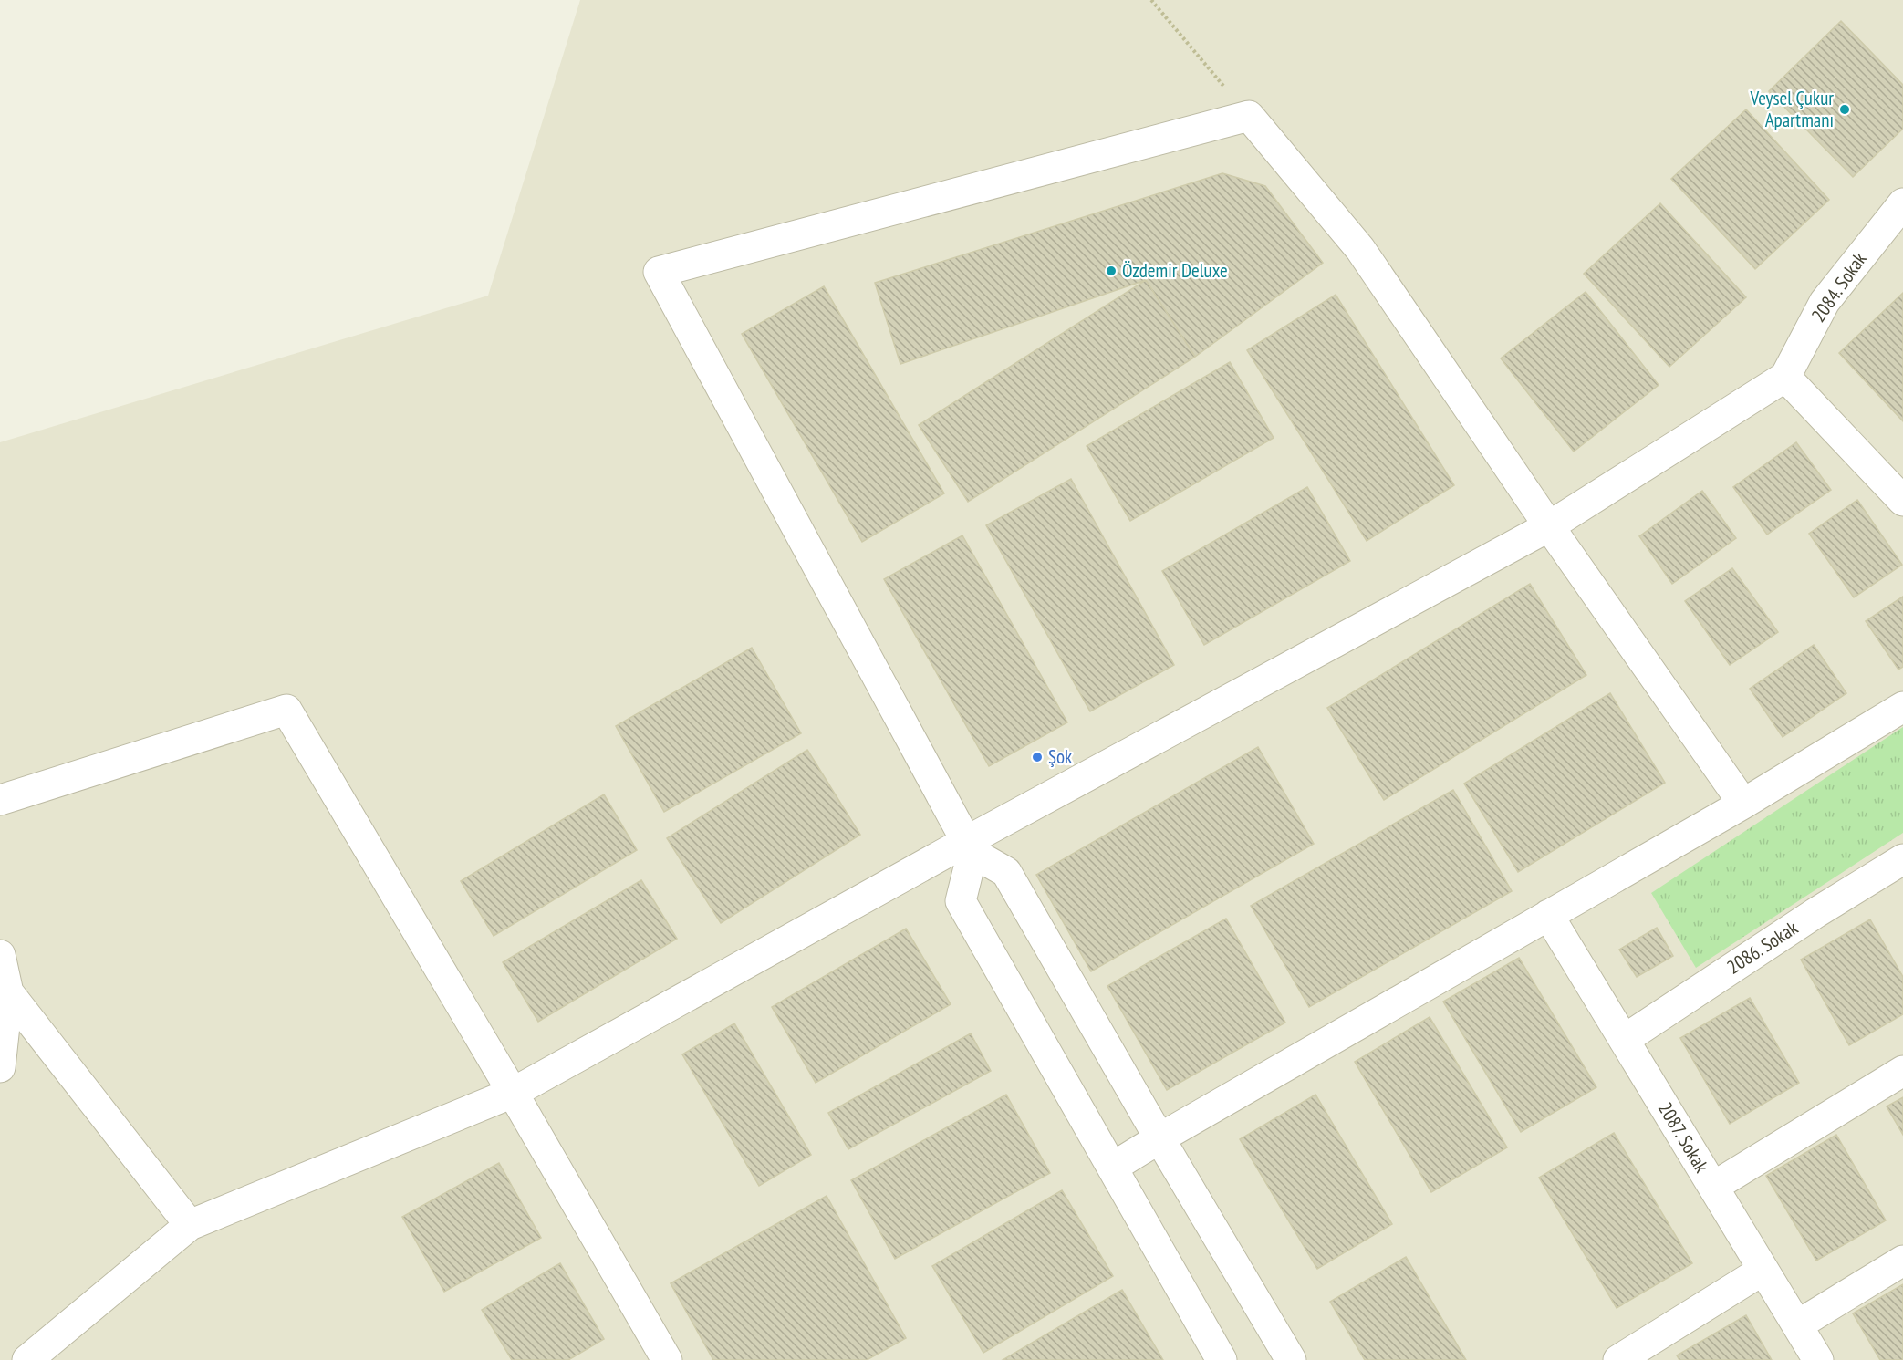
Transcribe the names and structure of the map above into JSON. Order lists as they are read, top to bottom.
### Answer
{
  "streets": {
    "street": ["2084. Sokak", "2086. Sokak", "2087. Sokak"]
  },
  "crossings": [
    ["2086. Sokak", "2087. Sokak"]
  ],
  "places": ["Veysel Çukur Apartmanı", "Özdemir Deluxe", "Şok"]
}
